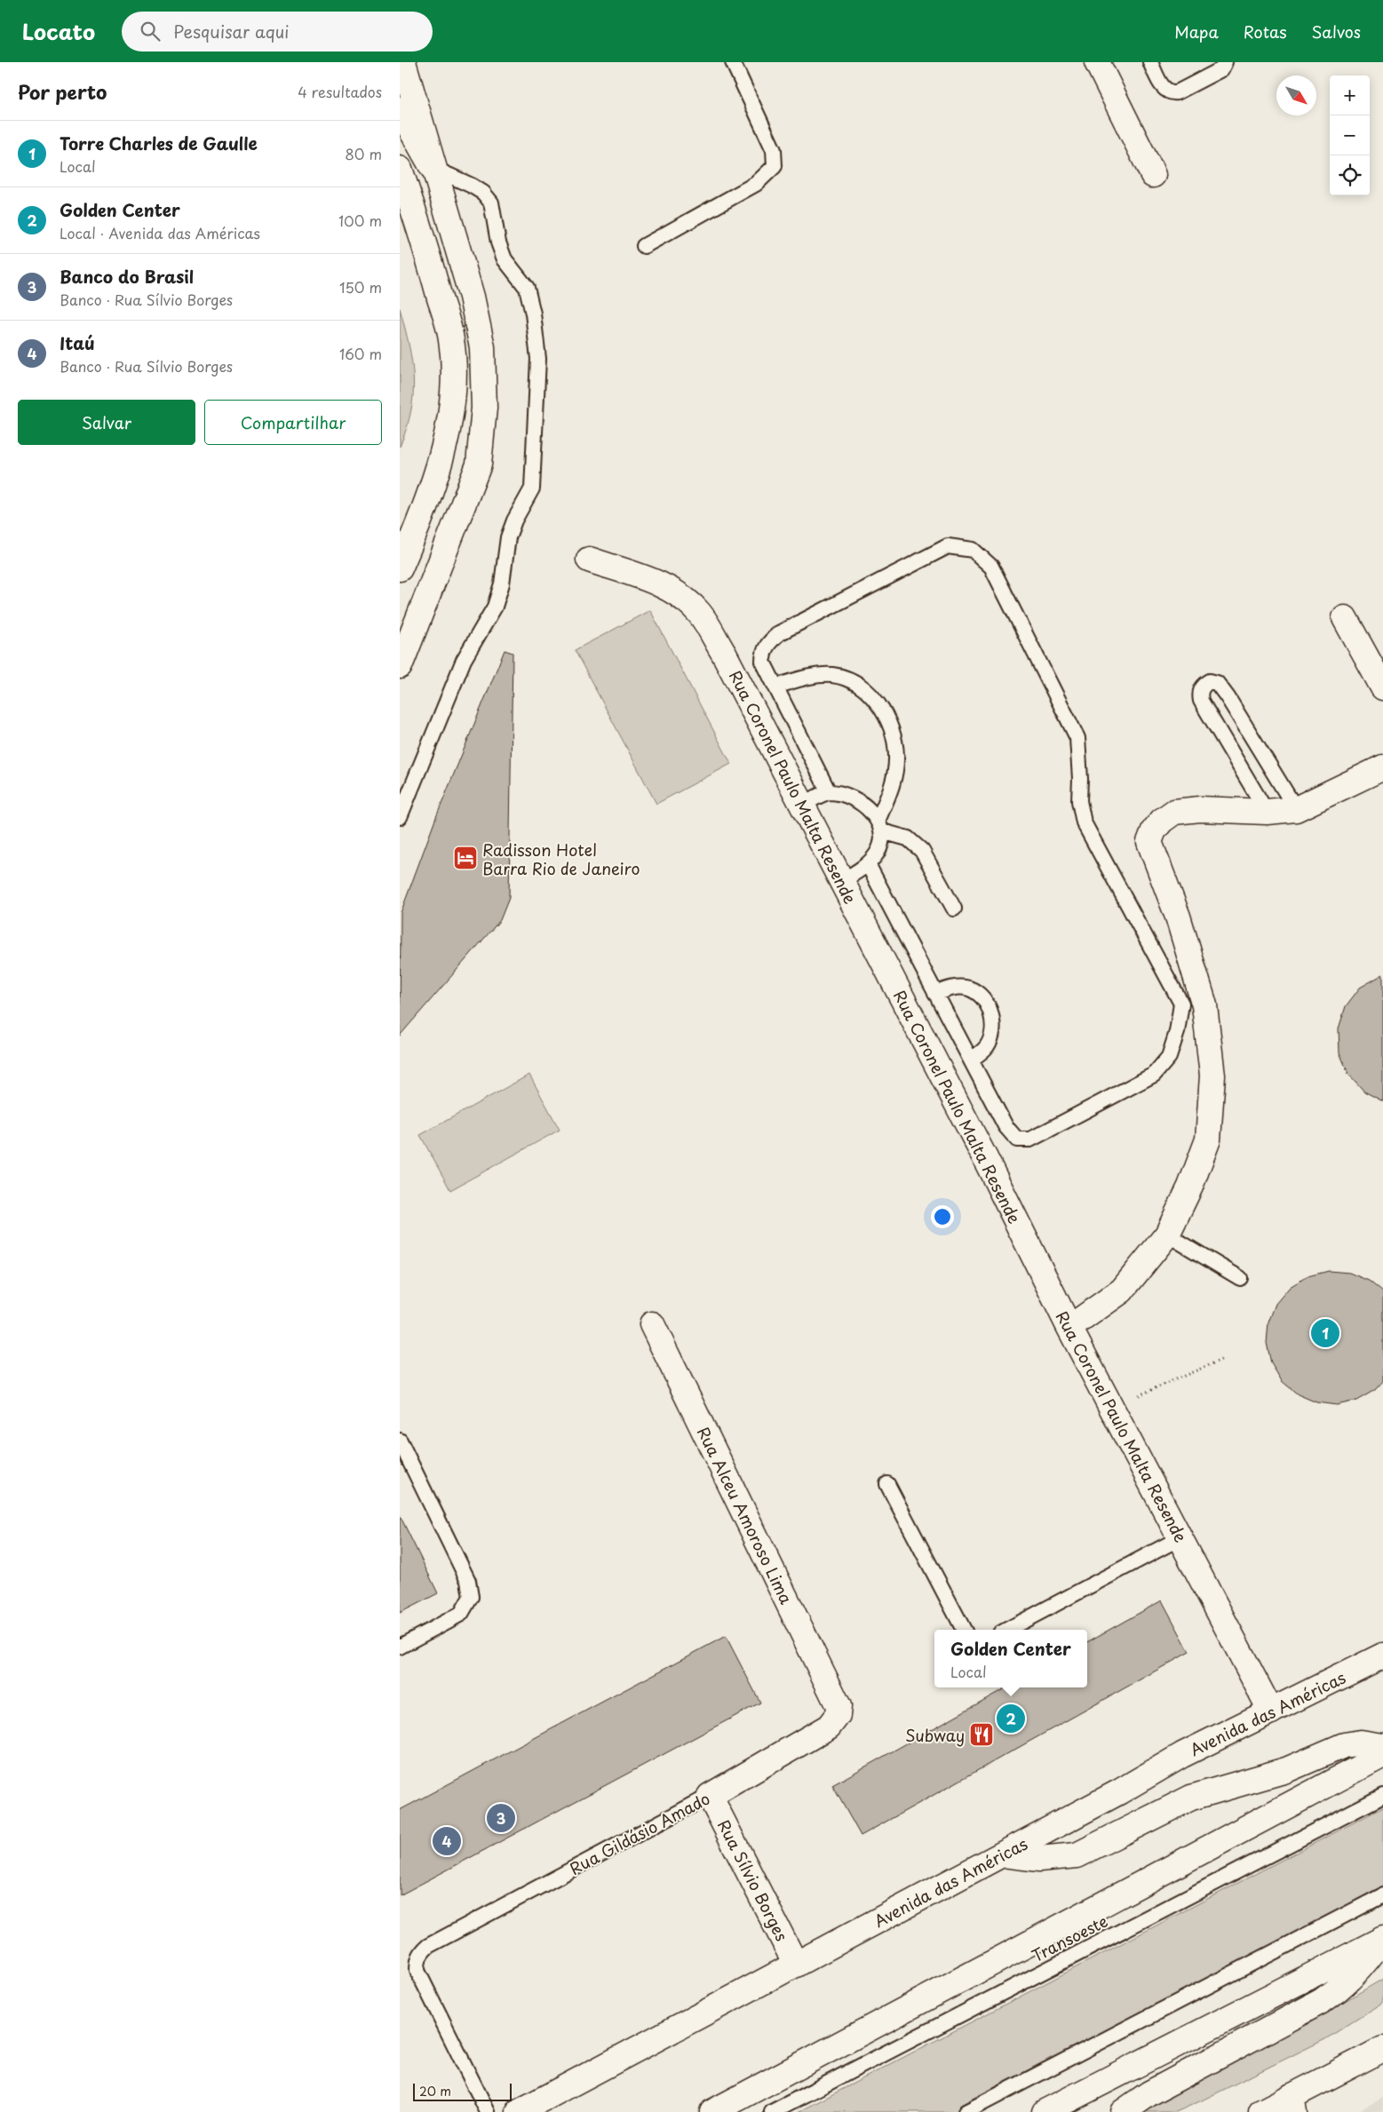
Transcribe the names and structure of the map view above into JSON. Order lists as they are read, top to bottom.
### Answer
{
  "streets": {
    "main road": [
      "Rua Coronel Paulo Malta Resende",
      "Rua Alceu Amoroso Lima",
      "Avenida das Américas",
      "Rua Gildásio Amado",
      "Rua Sílvio Borges"
    ],
    "lane": ["Transoeste"]
  },
  "crossings": [
    ["Rua Coronel Paulo Malta Resende", "Avenida das Américas"],
    ["Rua Alceu Amoroso Lima", "Rua Gildásio Amado"],
    ["Avenida das Américas", "Rua Sílvio Borges"],
    ["Rua Gildásio Amado", "Rua Sílvio Borges"]
  ],
  "places": {
    "hotel": ["Radisson Hotel Barra Rio de Janeiro"],
    "restaurant": ["Subway"]
  },
  "scale_bar": "20 m",
  "north": "bottom right",
  "page": {
    "header": "Locato",
    "search": "Pesquisar aqui",
    "nav": ["Mapa", "Rotas", "Salvos"],
    "heading": ["Por perto", "4 resultados"],
    "map_buttons": ["+", "−"],
    "list": [
      {
        "mark": "1",
        "name": "Torre Charles de Gaulle",
        "note": "Local",
        "value": "80 m"
      },
      {
        "mark": "2",
        "name": "Golden Center",
        "note": "Local · Avenida das Américas",
        "value": "100 m"
      },
      {
        "mark": "3",
        "name": "Banco do Brasil",
        "note": "Banco · Rua Sílvio Borges",
        "value": "150 m"
      },
      {
        "mark": "4",
        "name": "Itaú",
        "note": "Banco · Rua Sílvio Borges",
        "value": "160 m"
      }
    ],
    "buttons": ["Salvar", "Compartilhar"],
    "pins": [
      "1",
      "2",
      "3",
      "4"
    ],
    "popup": ["Golden Center", "Local"],
    "scale": "20 m"
  }
}
